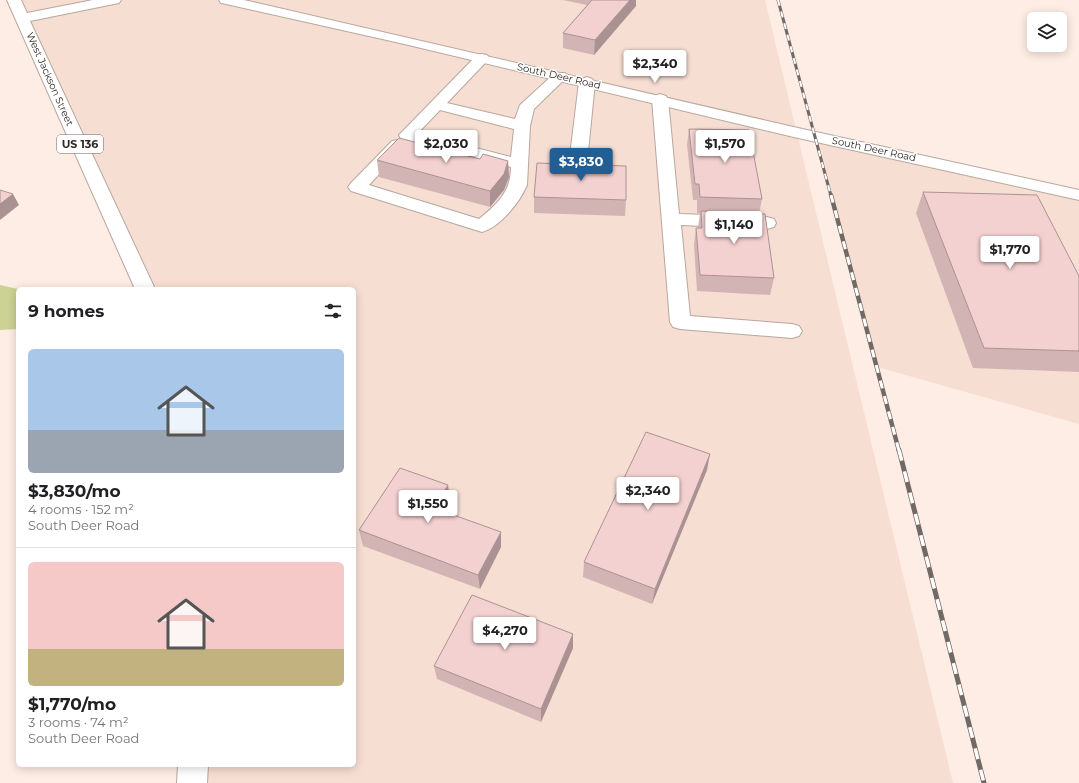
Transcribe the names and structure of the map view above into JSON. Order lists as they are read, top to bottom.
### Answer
{
  "streets": {
    "main road": ["South Deer Road", "West Jackson Street", "US 136"]
  },
  "page": {
    "price": [
      "$2,340",
      "$2,030",
      "$1,570",
      "$3,830",
      "$1,140",
      "$1,770",
      "$2,340",
      "$1,550",
      "$4,270"
    ],
    "heading": "9 homes",
    "list": [
      {
        "name": "$3,830/mo",
        "note": "4 rooms · 152 m² · South Deer Road"
      },
      {
        "name": "$1,770/mo",
        "note": "3 rooms · 74 m² · South Deer Road"
      }
    ]
  }
}
